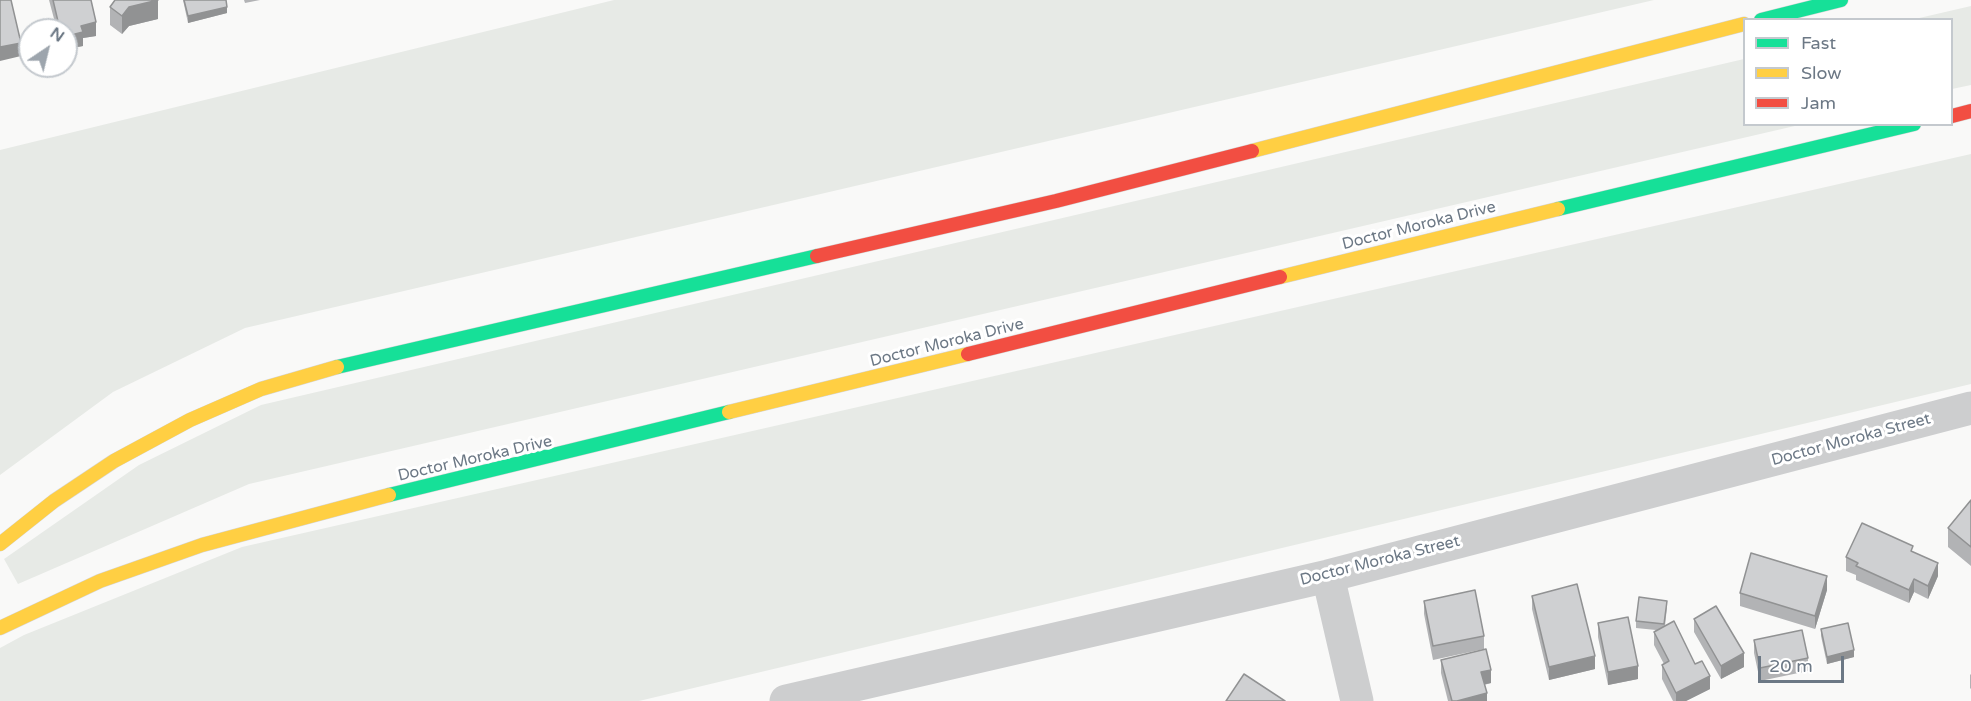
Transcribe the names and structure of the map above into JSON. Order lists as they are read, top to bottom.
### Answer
{
  "streets": {
    "street": ["Doctor Moroka Drive", "Doctor Moroka Street"]
  },
  "legend": ["Fast", "Slow", "Jam"],
  "scale_bar": "20 m",
  "north": "top right"
}
